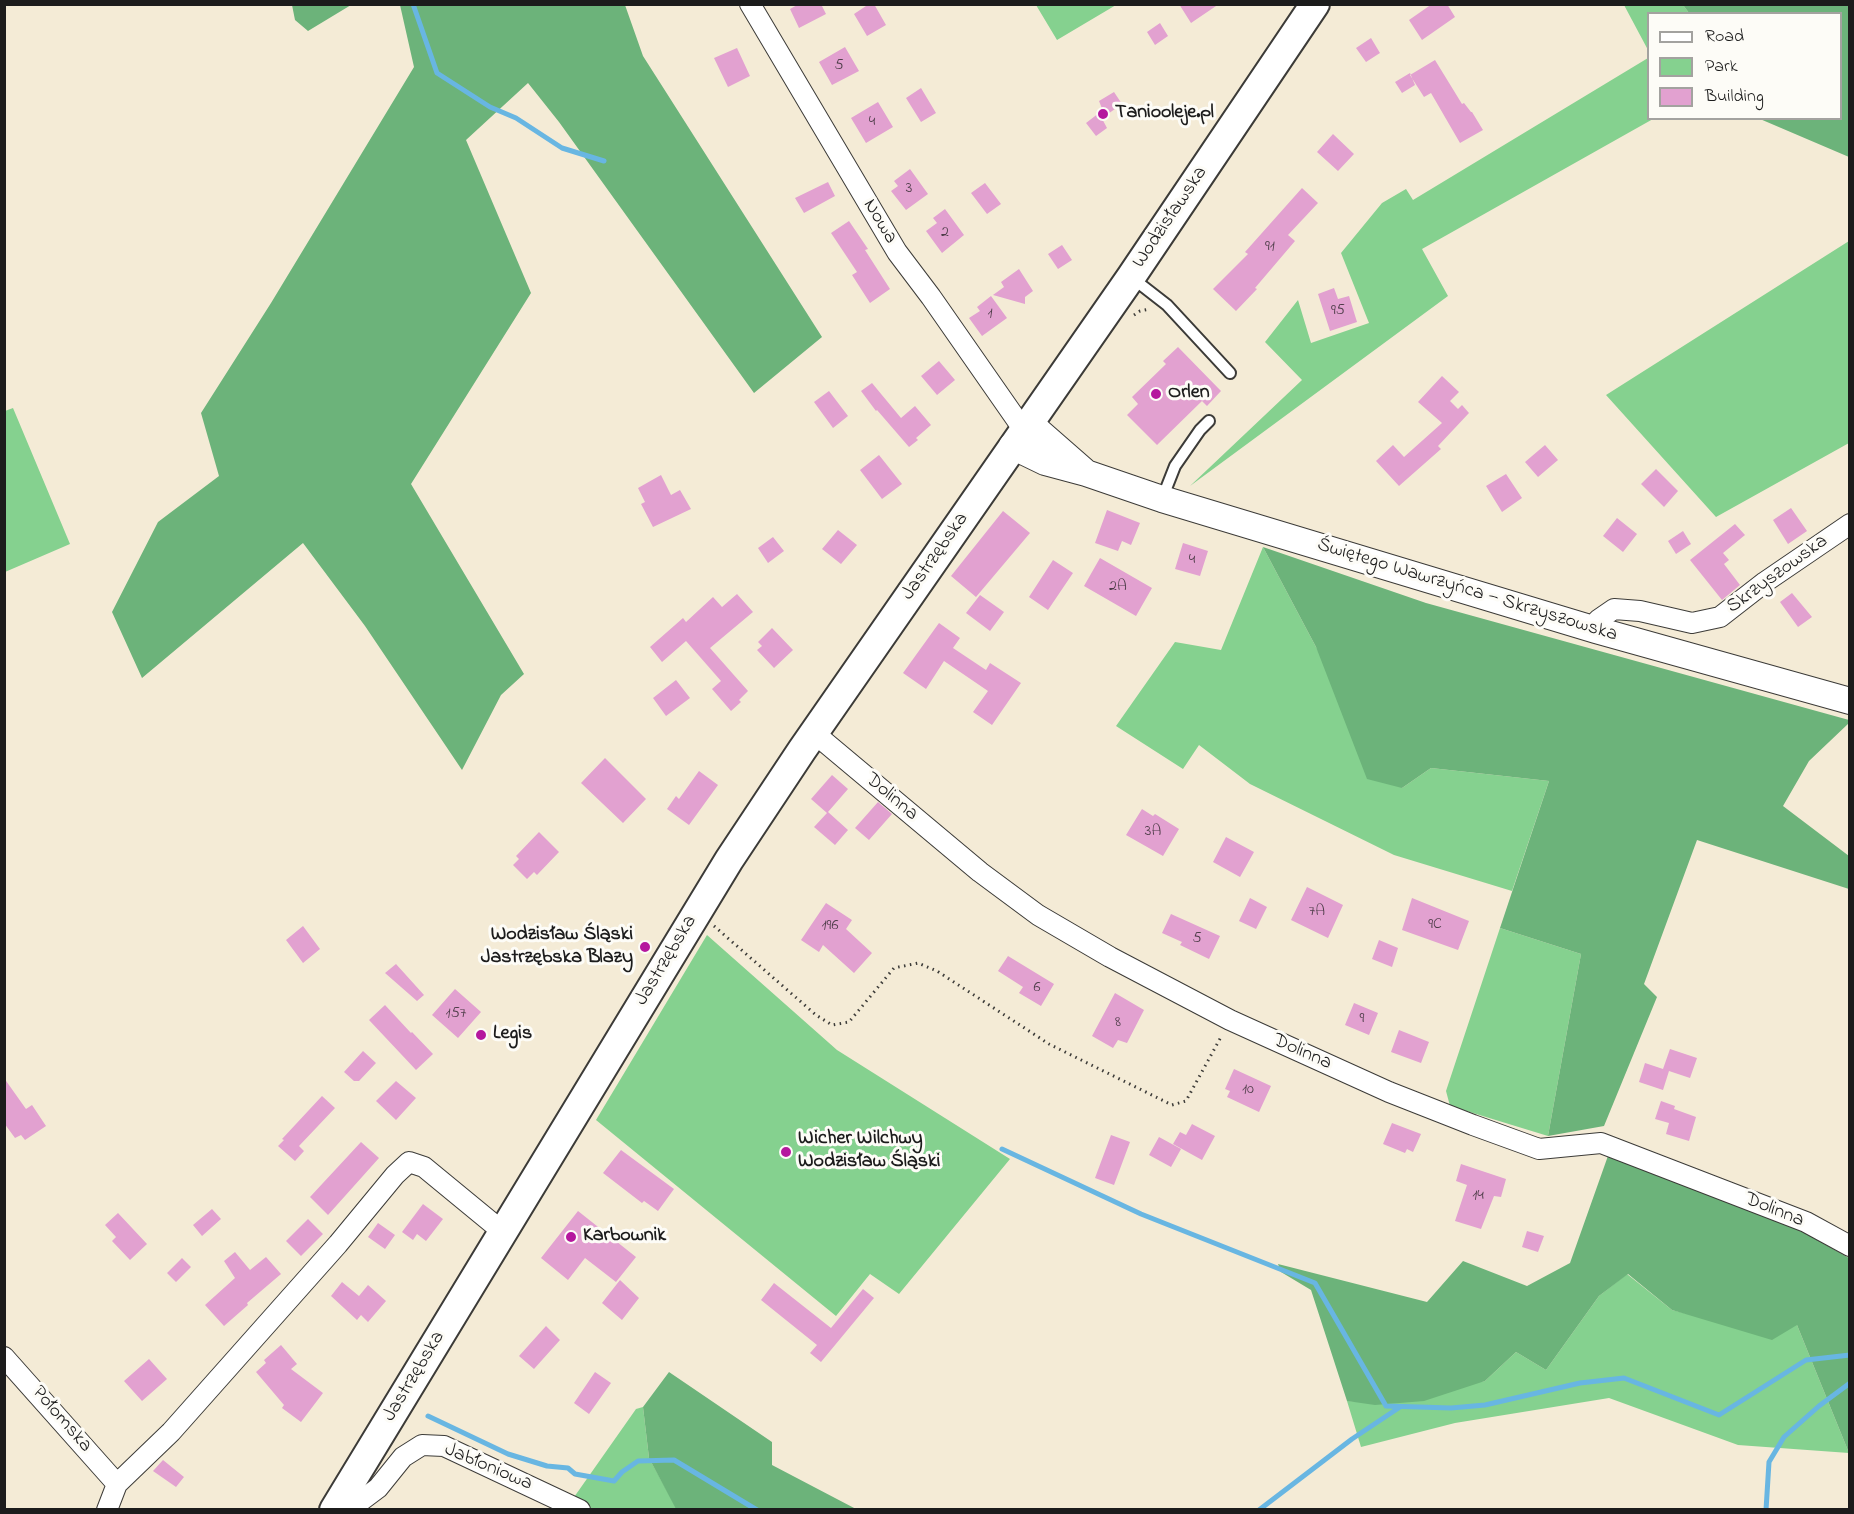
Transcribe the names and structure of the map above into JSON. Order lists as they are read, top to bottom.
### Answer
{
  "streets": {
    "main road": ["Wodzisławska", "Jastrzębska"],
    "street": [
      "Nowa",
      "Skrzyszowska",
      "Świętego Wawrzyńca — Skrzyszowska",
      "Dolinna",
      "Połomska",
      "Jabłoniowa"
    ]
  },
  "crossings": [
    ["Wodzisławska", "Nowa"],
    ["Wodzisławska", "Jastrzębska"],
    ["Wodzisławska", "Świętego Wawrzyńca — Skrzyszowska"],
    ["Nowa", "Jastrzębska"],
    ["Nowa", "Świętego Wawrzyńca — Skrzyszowska"],
    ["Jastrzębska", "Świętego Wawrzyńca — Skrzyszowska"],
    ["Jastrzębska", "Dolinna"],
    ["Jastrzębska", "Jabłoniowa"],
    ["Skrzyszowska", "Świętego Wawrzyńca — Skrzyszowska"]
  ],
  "places": [
    "Taniooleje.pl",
    "Orlen",
    "Wodzisław Śląski Jastrzębska Blazy",
    "Legis",
    "Wicher Wilchwy Wodzisław Śląski",
    "Karbownik"
  ],
  "house_numbers": [
    "5",
    "4",
    "3",
    "2",
    "91",
    "95",
    "1",
    "4",
    "2A",
    "3A",
    "7A",
    "9C",
    "196",
    "5",
    "6",
    "157",
    "9",
    "8",
    "10",
    "14"
  ],
  "legend": ["Road", "Park", "Building"]
}
